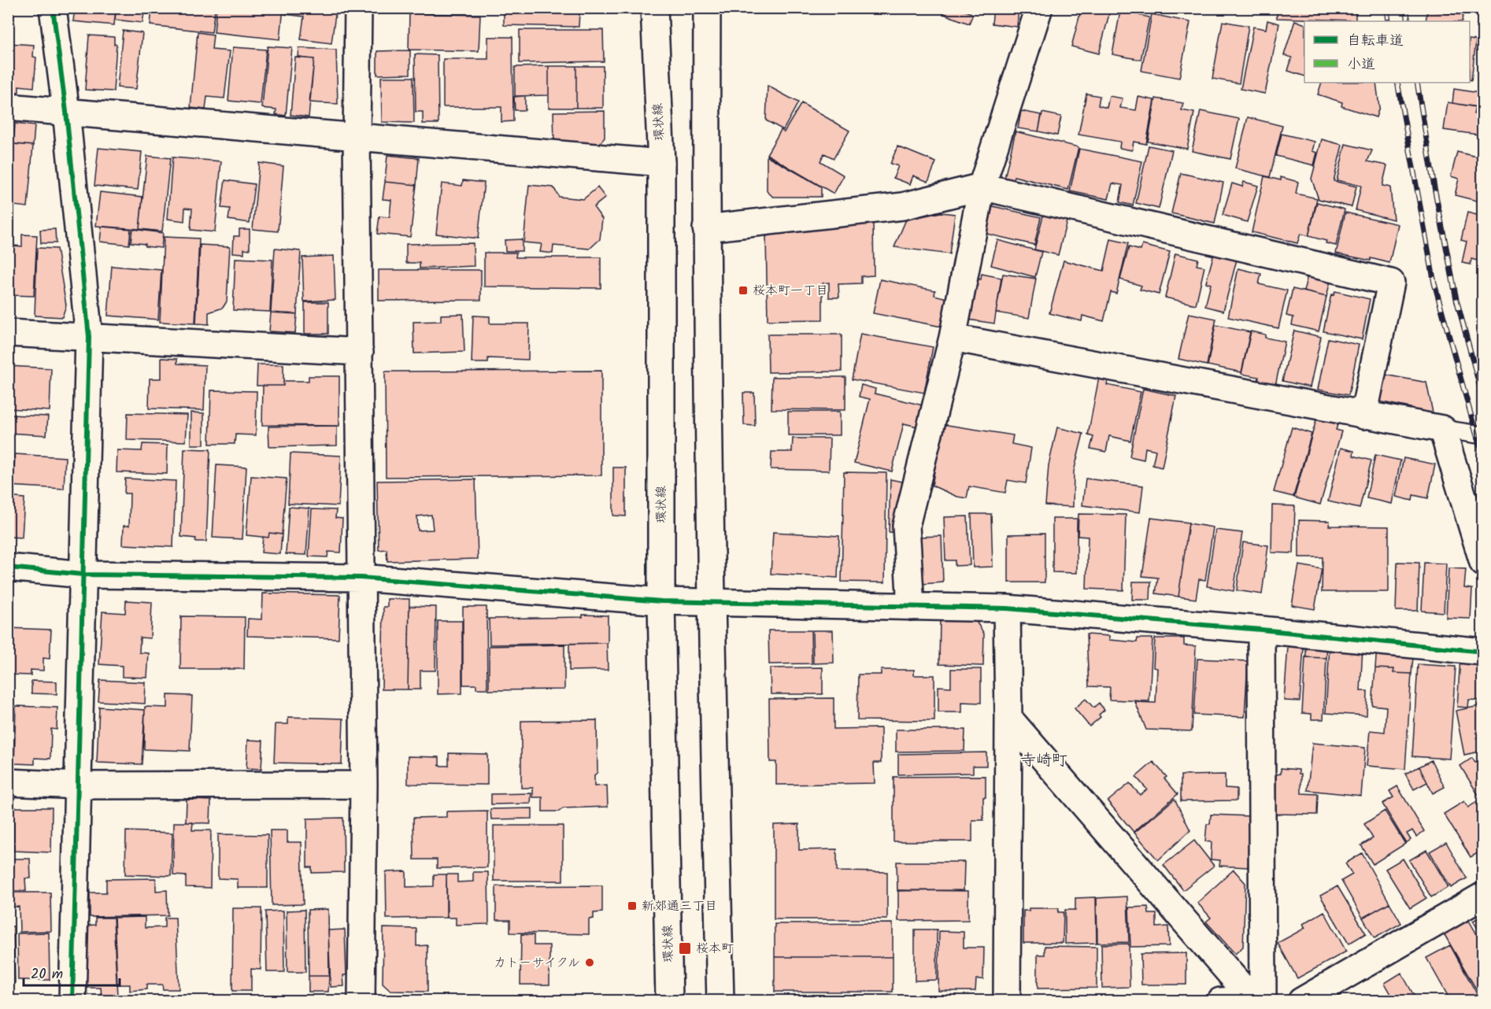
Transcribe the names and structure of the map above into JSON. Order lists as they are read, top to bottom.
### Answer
{
  "streets": {
    "street": ["環状線"]
  },
  "districts": ["寺崎町"],
  "places": {
    "transit": ["桜本町一丁目", "新郊通三丁目", "桜本町"],
    "other": ["カトーサイクル"]
  },
  "legend": ["自転車道", "小道"],
  "scale_bar": "20 m"
}
